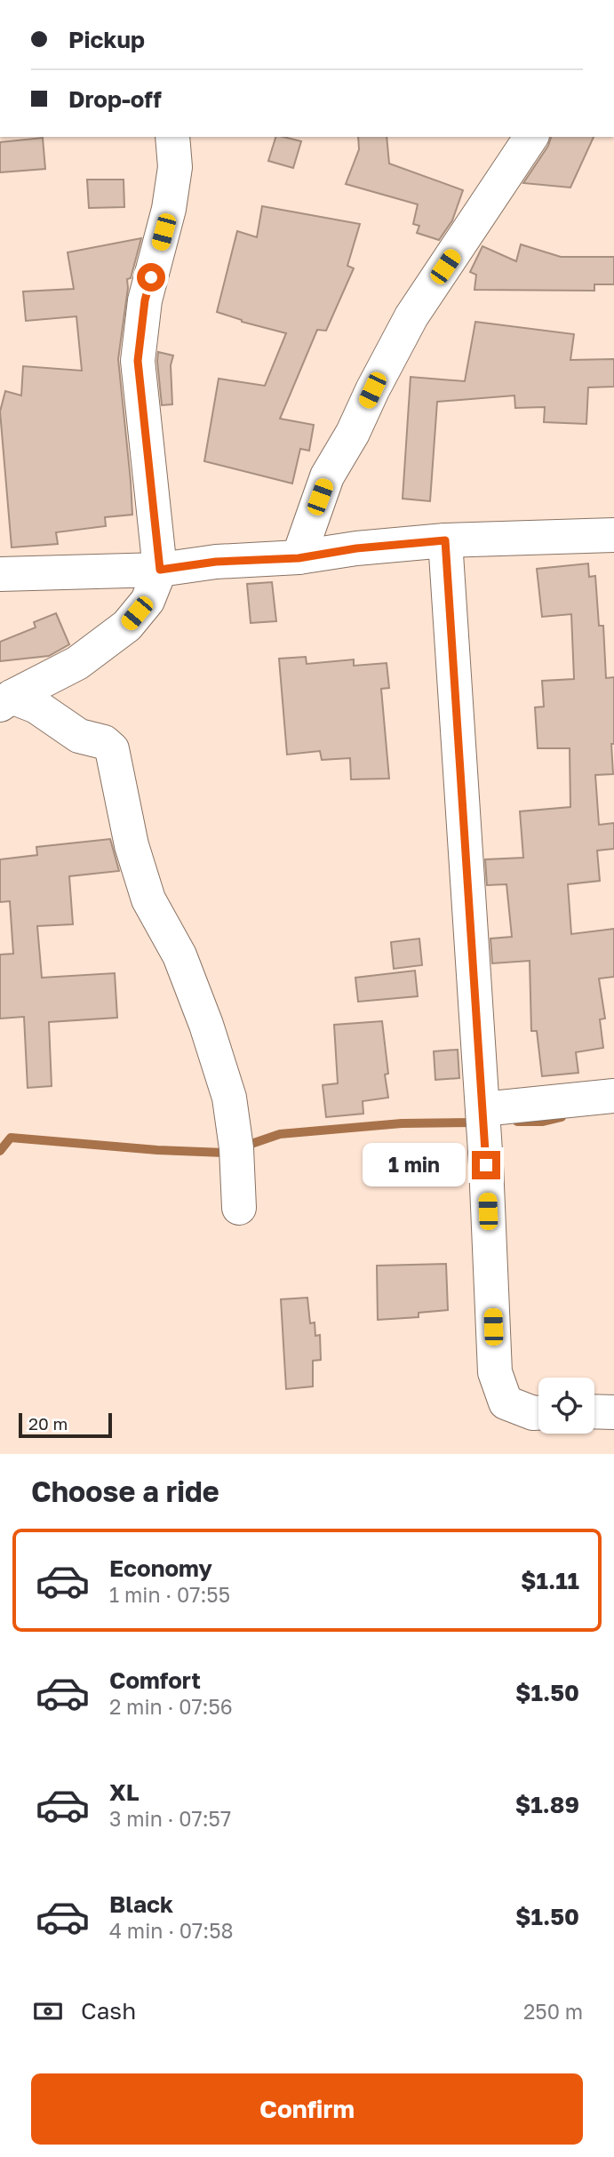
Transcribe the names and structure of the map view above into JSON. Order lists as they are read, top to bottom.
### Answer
{
  "scale_bar": "20 m",
  "page": {
    "banner": ["Pickup", "Drop-off"],
    "bubble": "1 min",
    "scale": "20 m",
    "heading": "Choose a ride",
    "list": [
      {
        "name": "Economy",
        "note": "1 min · 07:55",
        "value": "$1.11"
      },
      {
        "name": "Comfort",
        "note": "2 min · 07:56",
        "value": "$1.50"
      },
      {
        "name": "XL",
        "note": "3 min · 07:57",
        "value": "$1.89"
      },
      {
        "name": "Black",
        "note": "4 min · 07:58",
        "value": "$1.50"
      }
    ],
    "pay": ["Cash", "250 m"],
    "buttons": "Confirm"
  }
}
